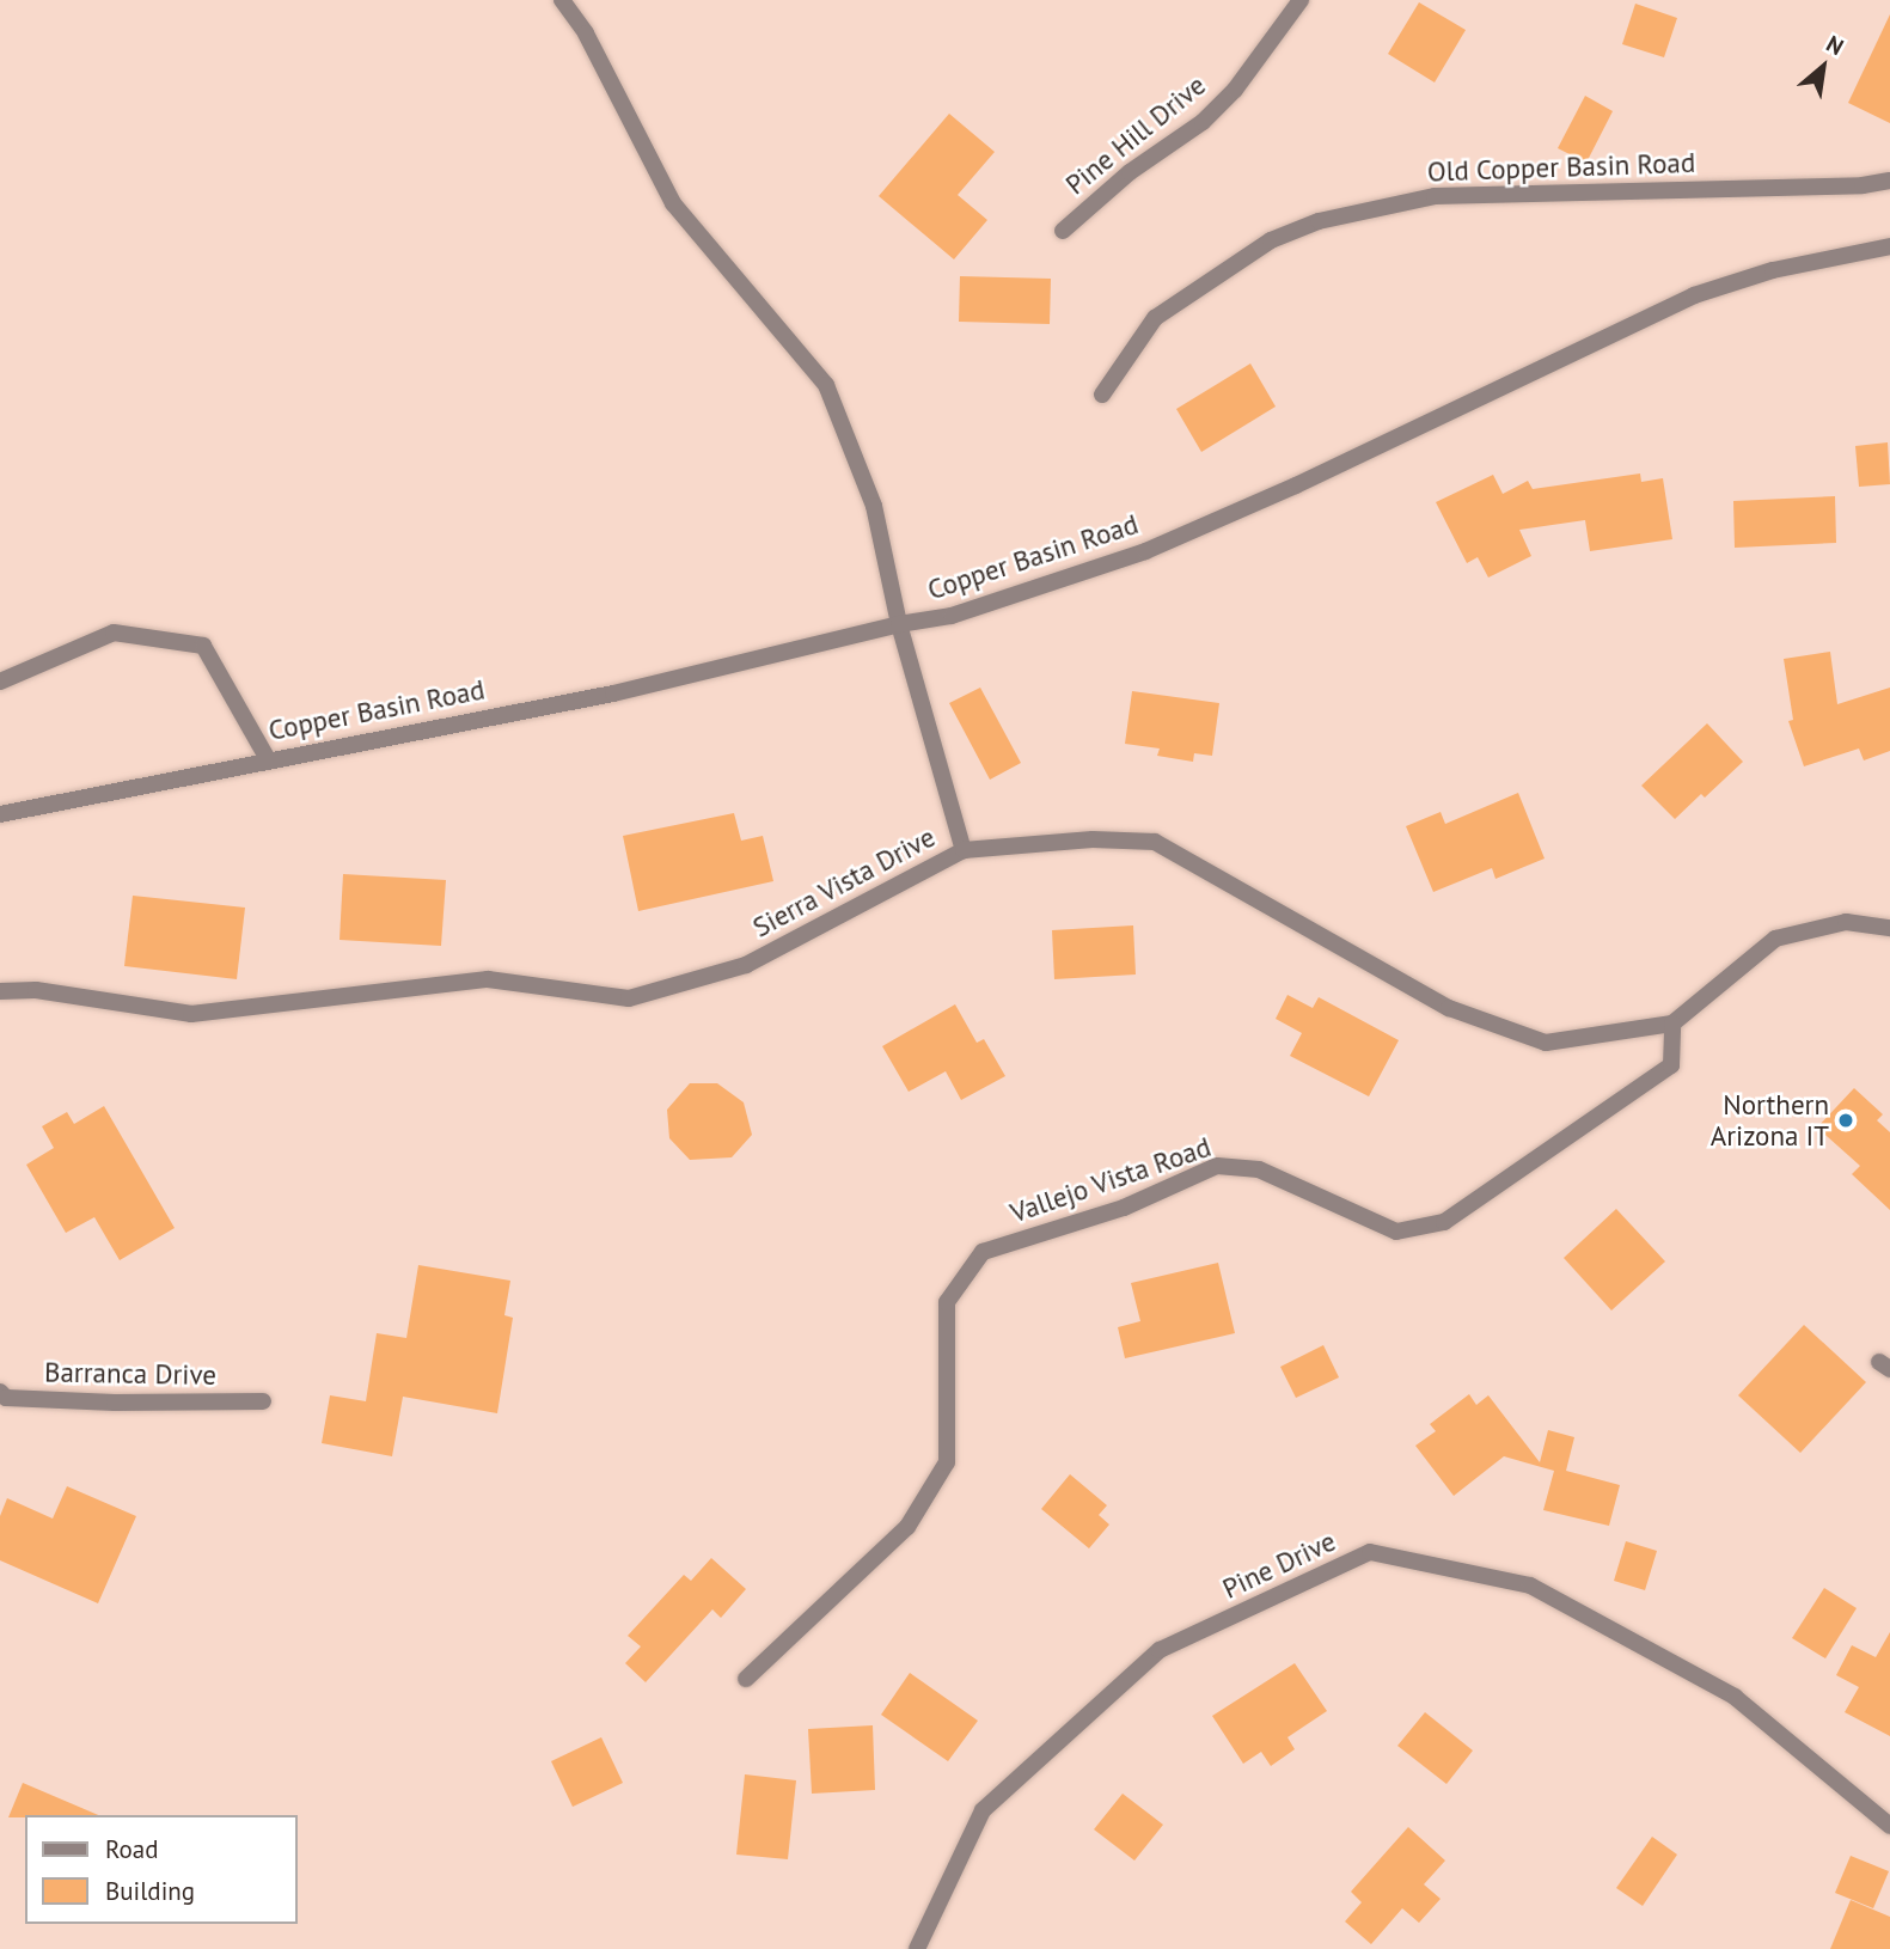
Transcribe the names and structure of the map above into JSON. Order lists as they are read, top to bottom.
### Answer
{
  "streets": {
    "street": [
      "Pine Hill Drive",
      "Old Copper Basin Road",
      "Copper Basin Road",
      "Sierra Vista Drive",
      "Vallejo Vista Road",
      "Barranca Drive",
      "Pine Drive"
    ]
  },
  "crossings": [
    ["Sierra Vista Drive", "Vallejo Vista Road"]
  ],
  "places": ["Northern Arizona IT"],
  "legend": ["Road", "Building"],
  "north": "top right"
}
